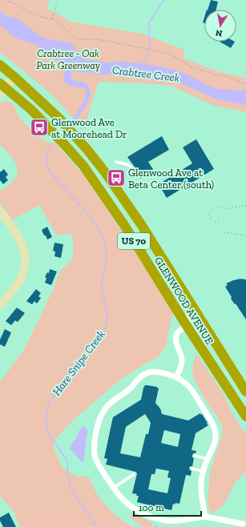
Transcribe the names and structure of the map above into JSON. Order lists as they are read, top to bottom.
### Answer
{
  "streets": {
    "highway": ["US 70", "GLENWOOD AVENUE"]
  },
  "water": ["Crabtree Creek", "Hare Snipe Creek"],
  "parks": ["Crabtree - Oak Park Greenway"],
  "places": {
    "bus stop": ["Glenwood Ave at Moorehead Dr", "Glenwood Ave at Beta Center (south)"]
  },
  "scale_bar": "100 m",
  "north": "bottom"
}
